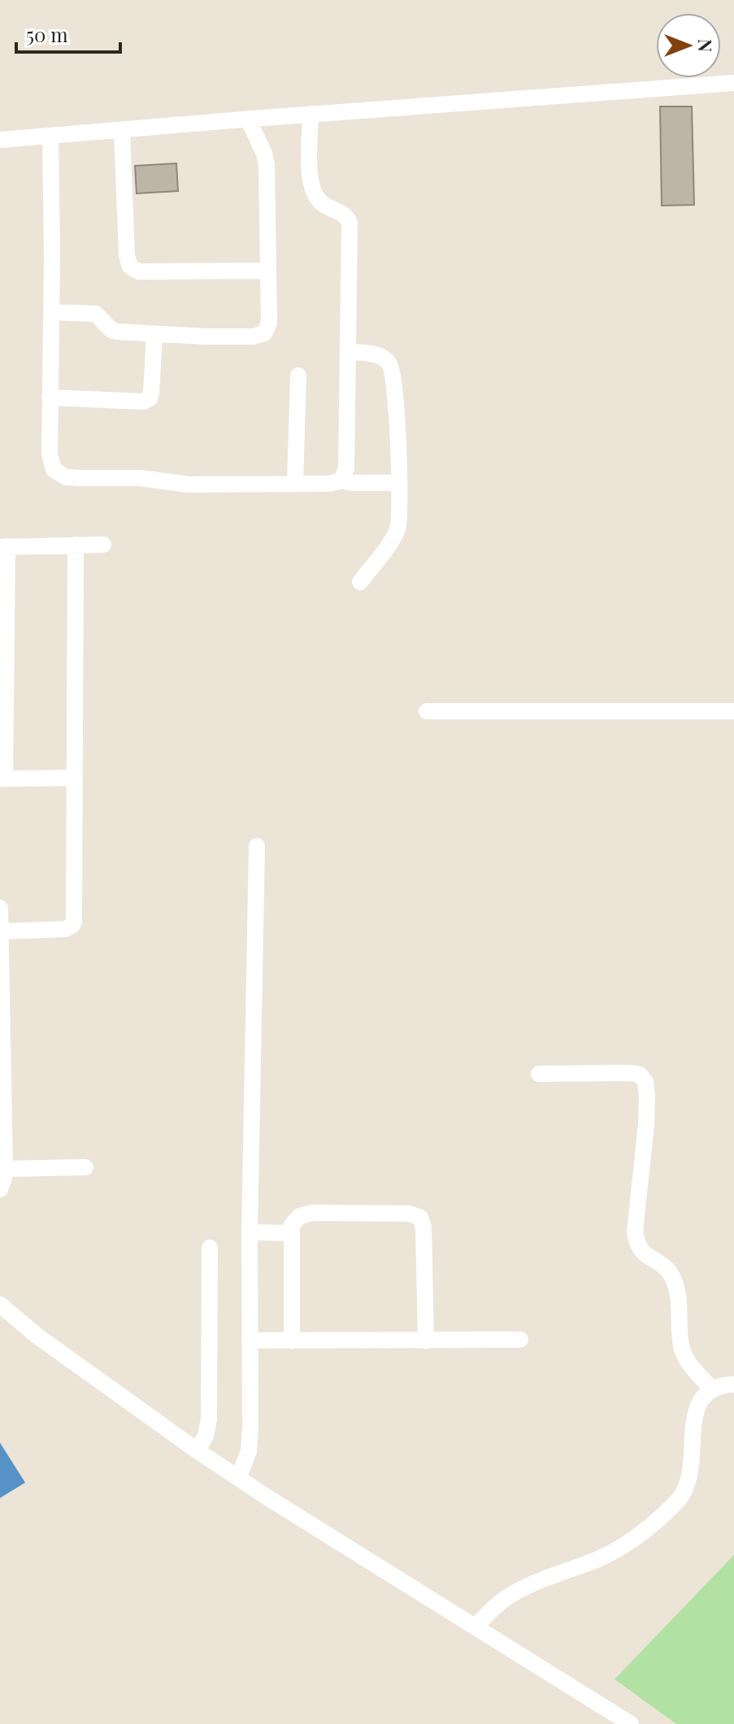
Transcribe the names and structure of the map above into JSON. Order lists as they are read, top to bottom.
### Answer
{
  "scale_bar": "50 m",
  "north": "right"
}
